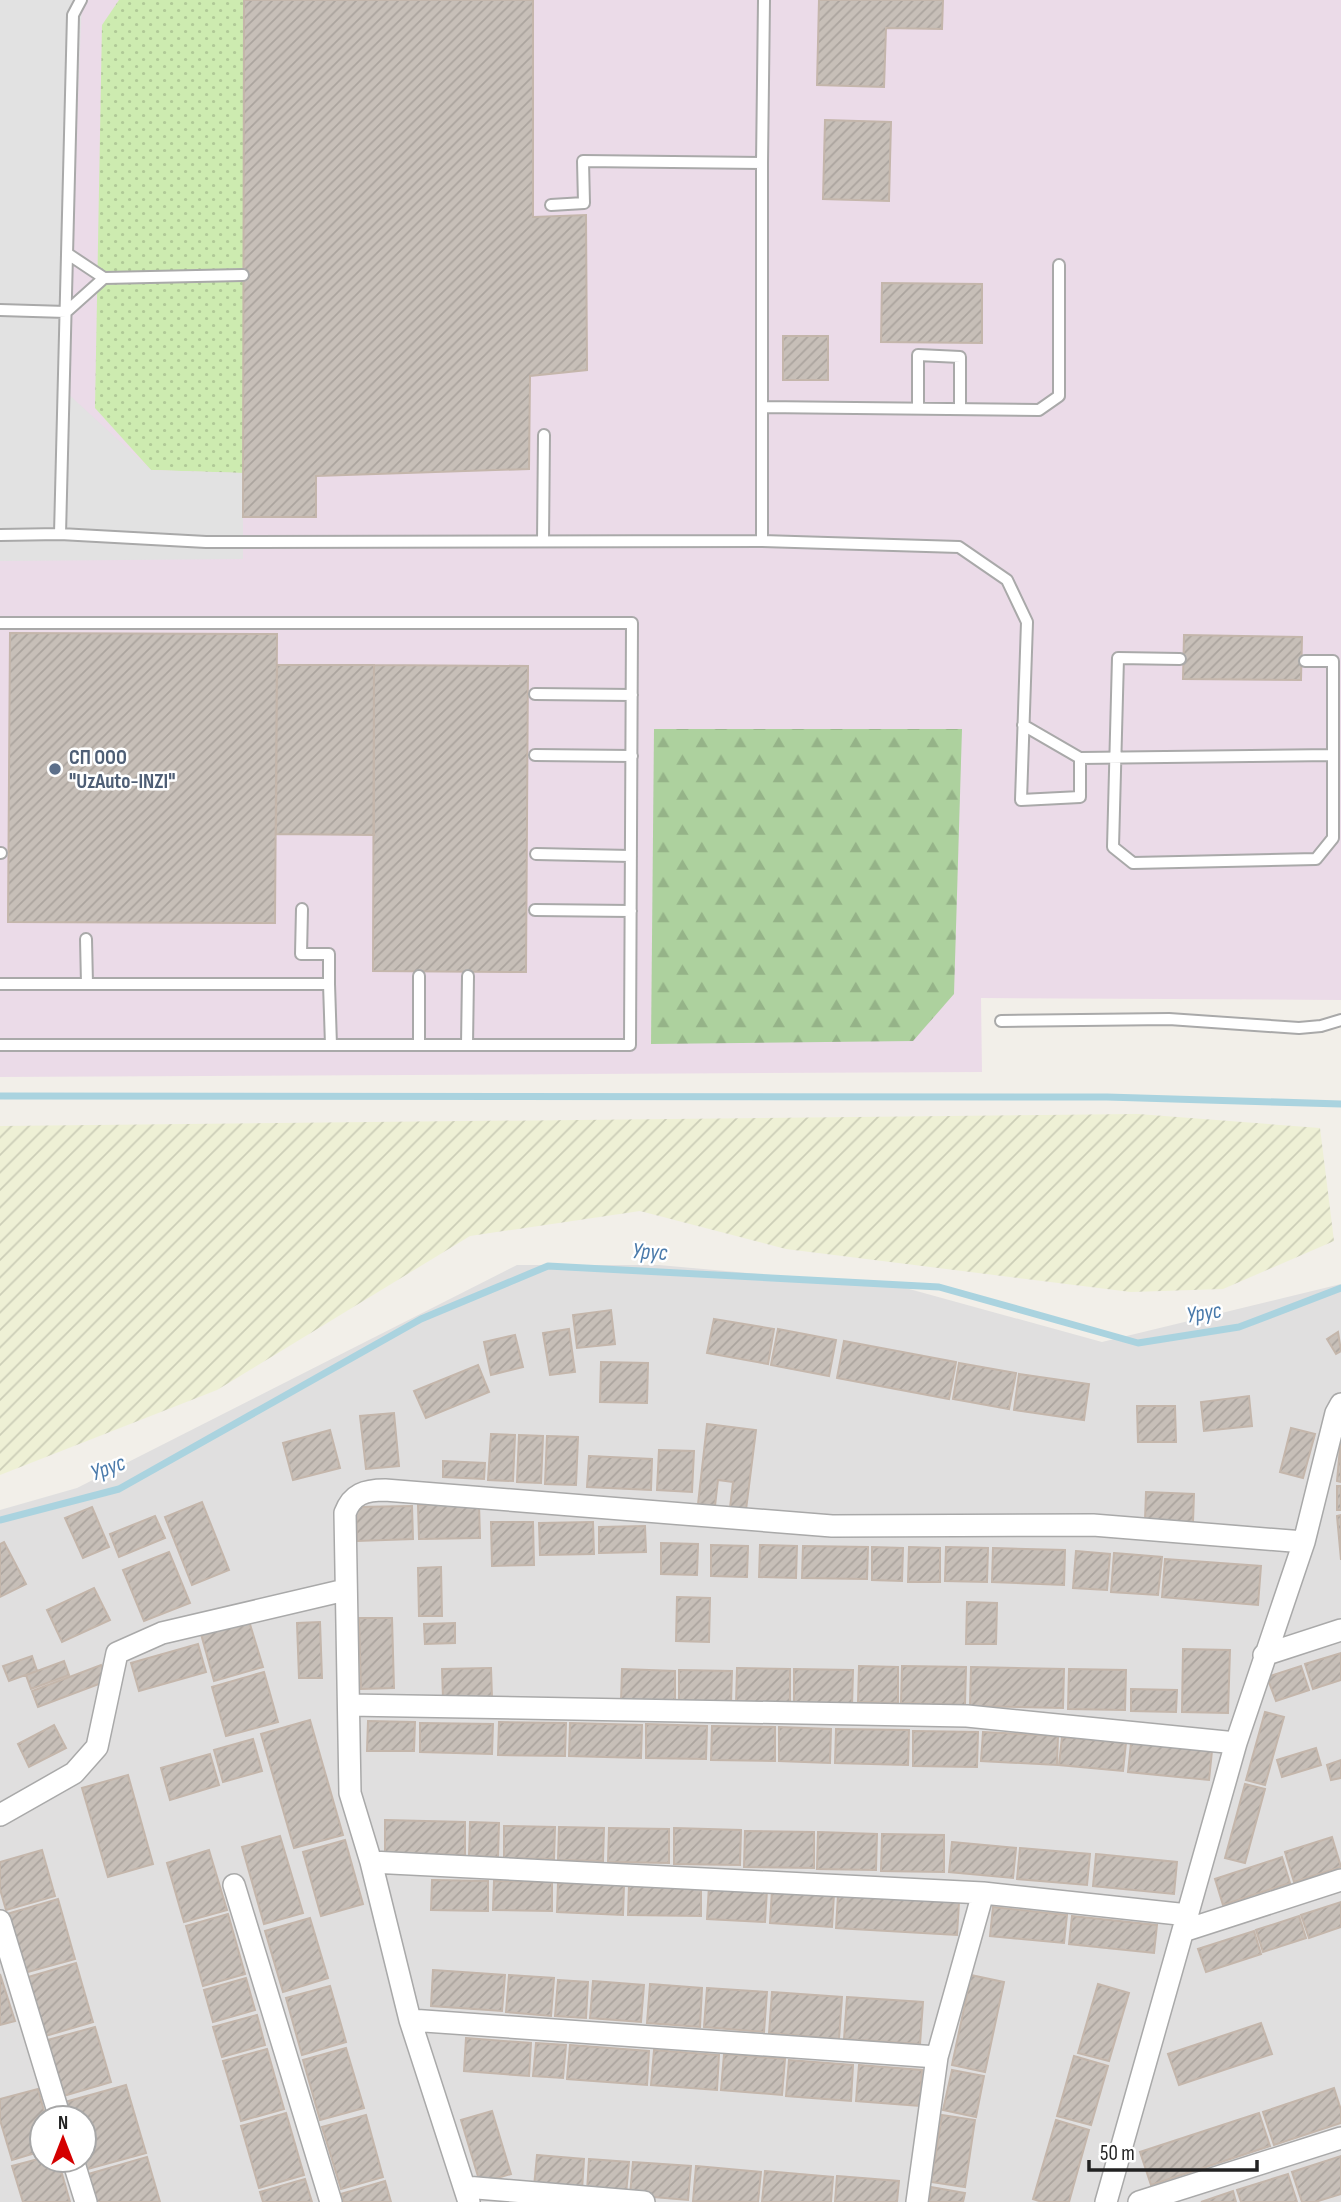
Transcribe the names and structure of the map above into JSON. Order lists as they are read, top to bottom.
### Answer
{
  "water": ["Урус"],
  "places": ["СП ООО \"UzAuto-INZI\""],
  "scale_bar": "50 m",
  "north": "top"
}
